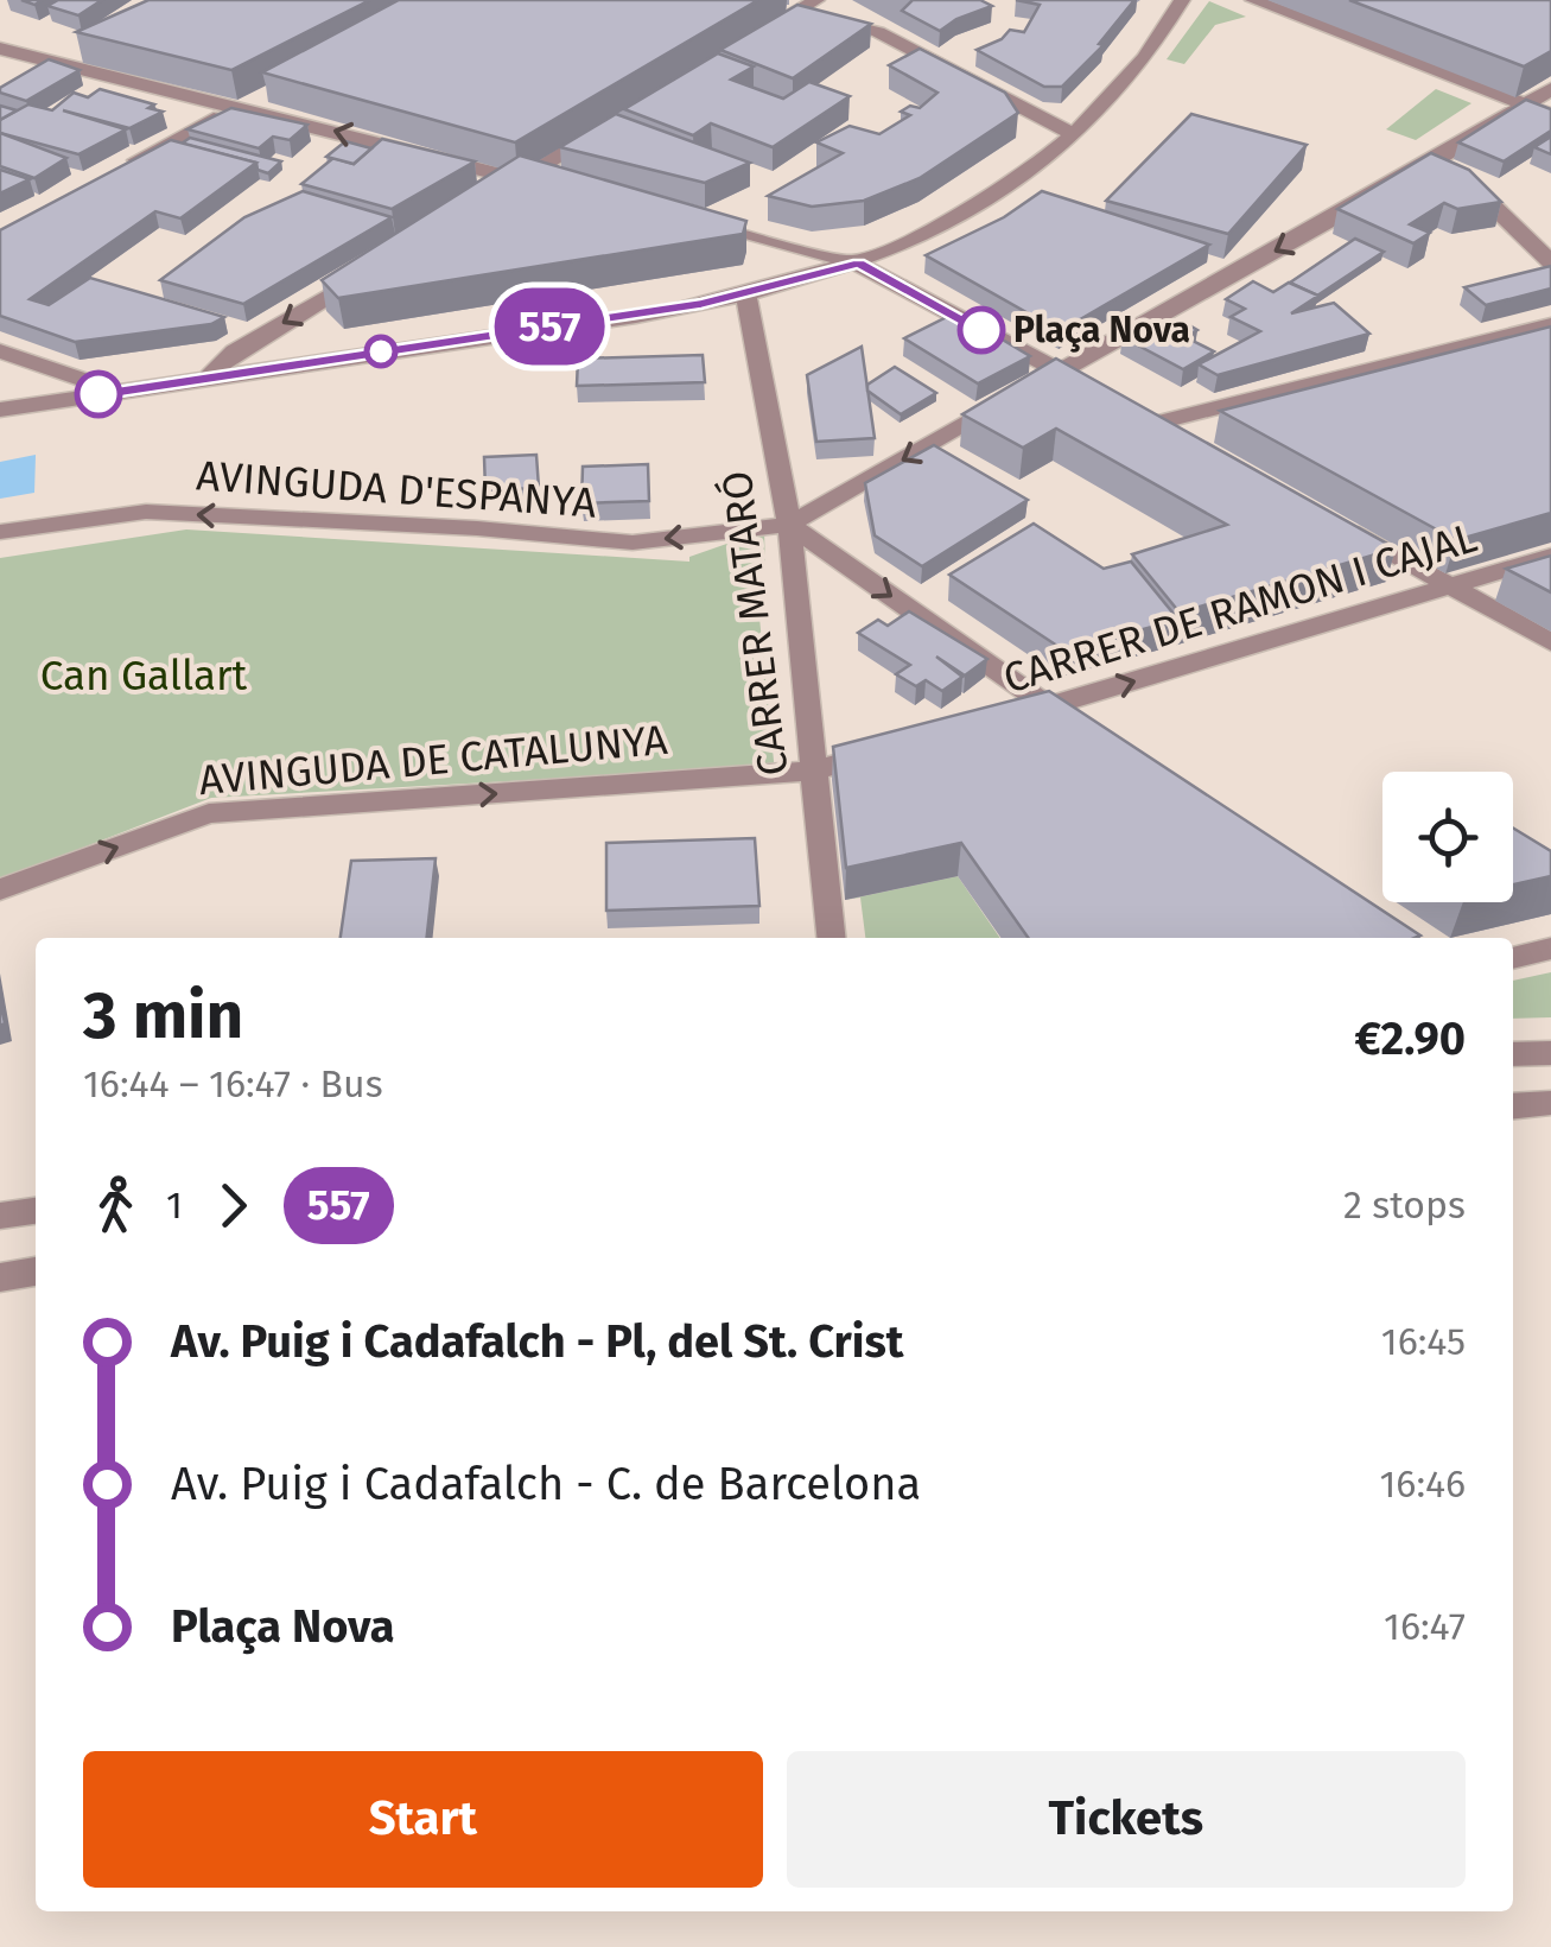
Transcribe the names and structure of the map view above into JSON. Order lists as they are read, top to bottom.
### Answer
{
  "streets": {
    "street": [
      "AVINGUDA D'ESPANYA",
      "CARRER DE RAMON I CAJAL",
      "CARRER MATARÓ",
      "AVINGUDA DE CATALUNYA"
    ]
  },
  "crossings": [
    ["AVINGUDA D'ESPANYA", "CARRER MATARÓ"],
    ["CARRER MATARÓ", "AVINGUDA DE CATALUNYA"]
  ],
  "one_way": ["CARRER DE RAMON I CAJAL", "AVINGUDA DE CATALUNYA"],
  "parks": ["Can Gallart"],
  "places": ["Plaça Nova"],
  "lines": ["bus line 557"],
  "page": {
    "on_map": "557",
    "heading": ["3 min", "16:44 – 16:47 · Bus", "€2.90"],
    "legs": ["1", "557", "2 stops"],
    "list": [
      {
        "name": "Av. Puig i Cadafalch - Pl, del St. Crist",
        "value": "16:45"
      },
      {
        "name": "Av. Puig i Cadafalch - C. de Barcelona",
        "value": "16:46"
      },
      {
        "name": "Plaça Nova",
        "value": "16:47"
      }
    ],
    "buttons": ["Start", "Tickets"]
  }
}
